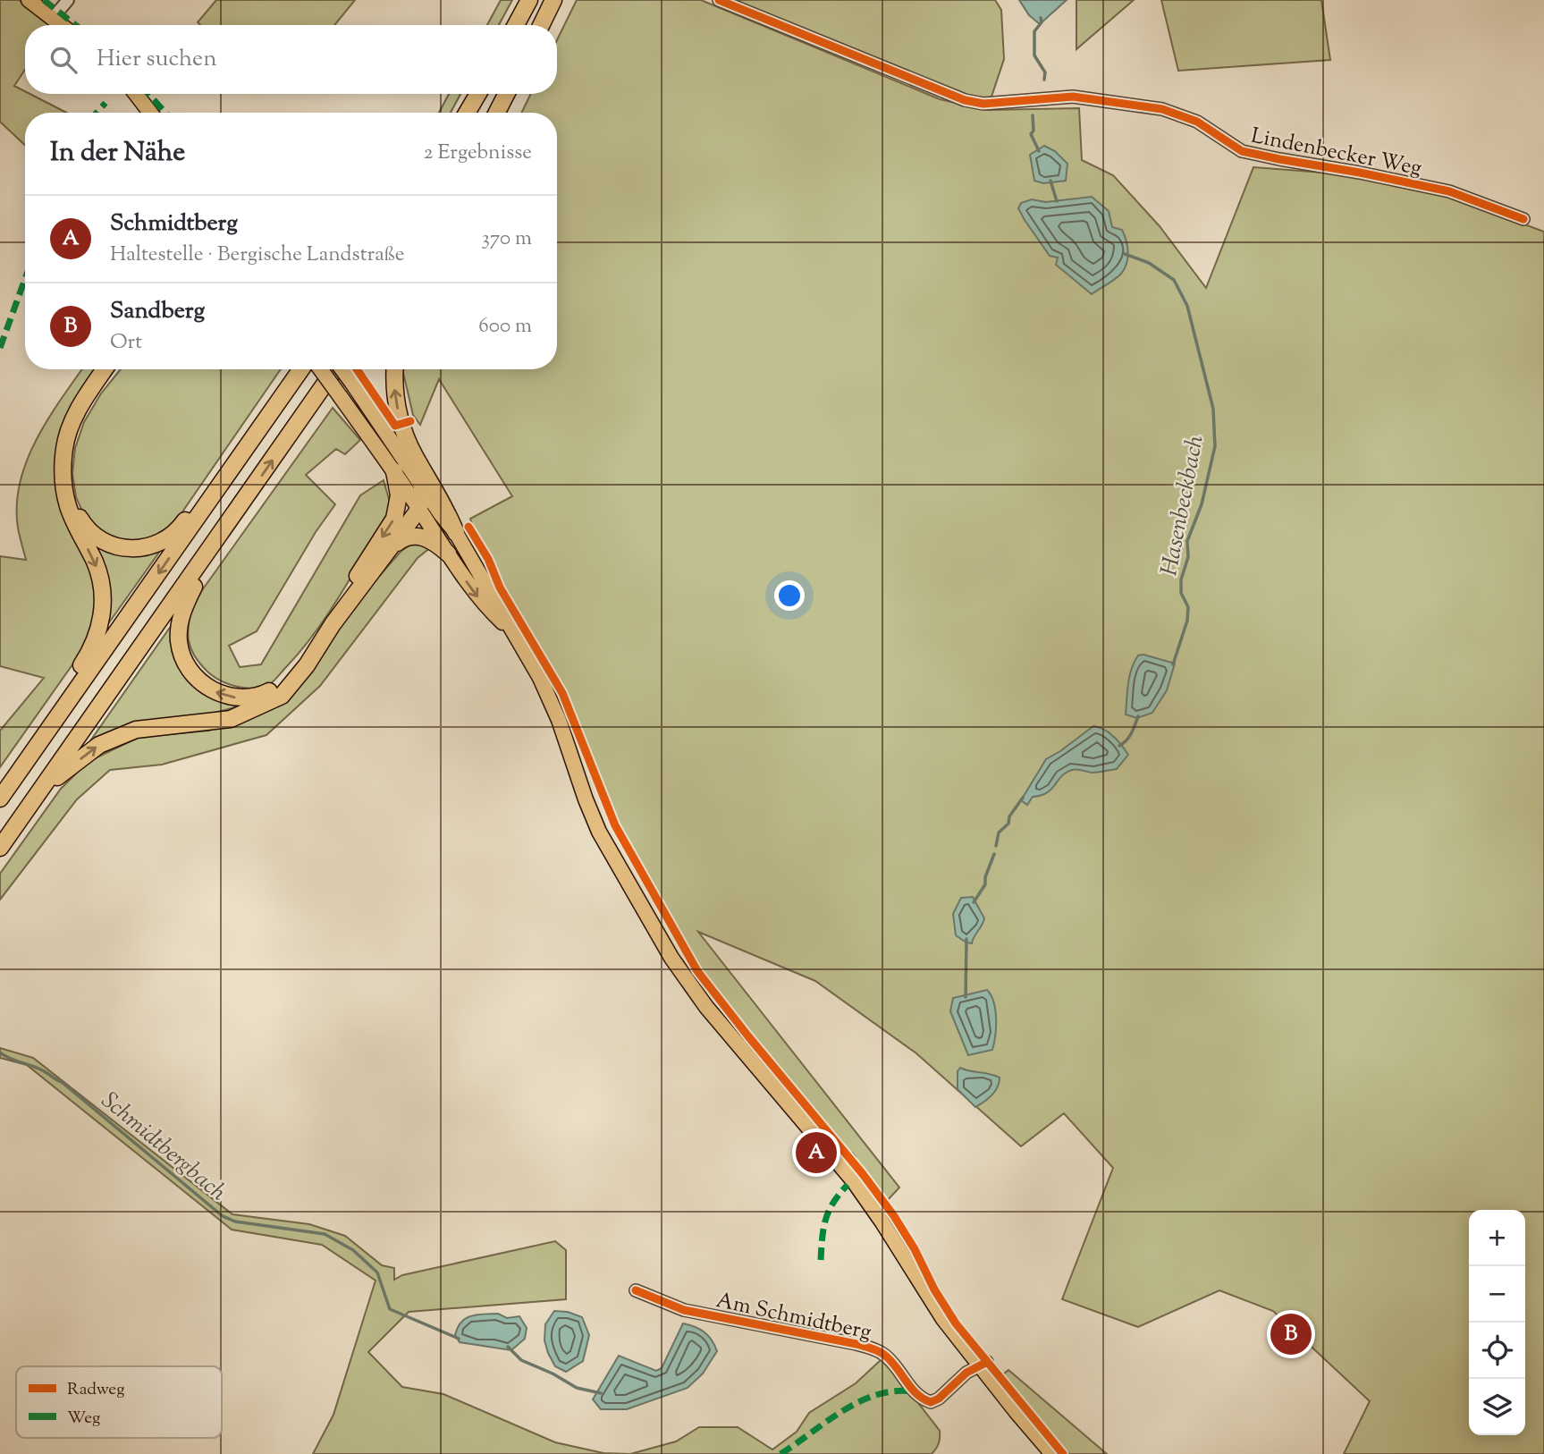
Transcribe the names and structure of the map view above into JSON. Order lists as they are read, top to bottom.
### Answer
{
  "streets": {
    "street": ["Lindenbecker Weg", "Am Schmidtberg"]
  },
  "water": ["Hasenbeckbach", "Schmidtbergbach"],
  "legend": ["Radweg", "Weg"],
  "page": {
    "search": "Hier suchen",
    "heading": ["In der Nähe", "2 Ergebnisse"],
    "list": [
      {
        "mark": "A",
        "name": "Schmidtberg",
        "note": "Haltestelle · Bergische Landstraße",
        "value": "370 m"
      },
      {
        "mark": "B",
        "name": "Sandberg",
        "note": "Ort",
        "value": "600 m"
      }
    ],
    "pins": ["A", "B"],
    "map_buttons": ["+", "−"]
  }
}
